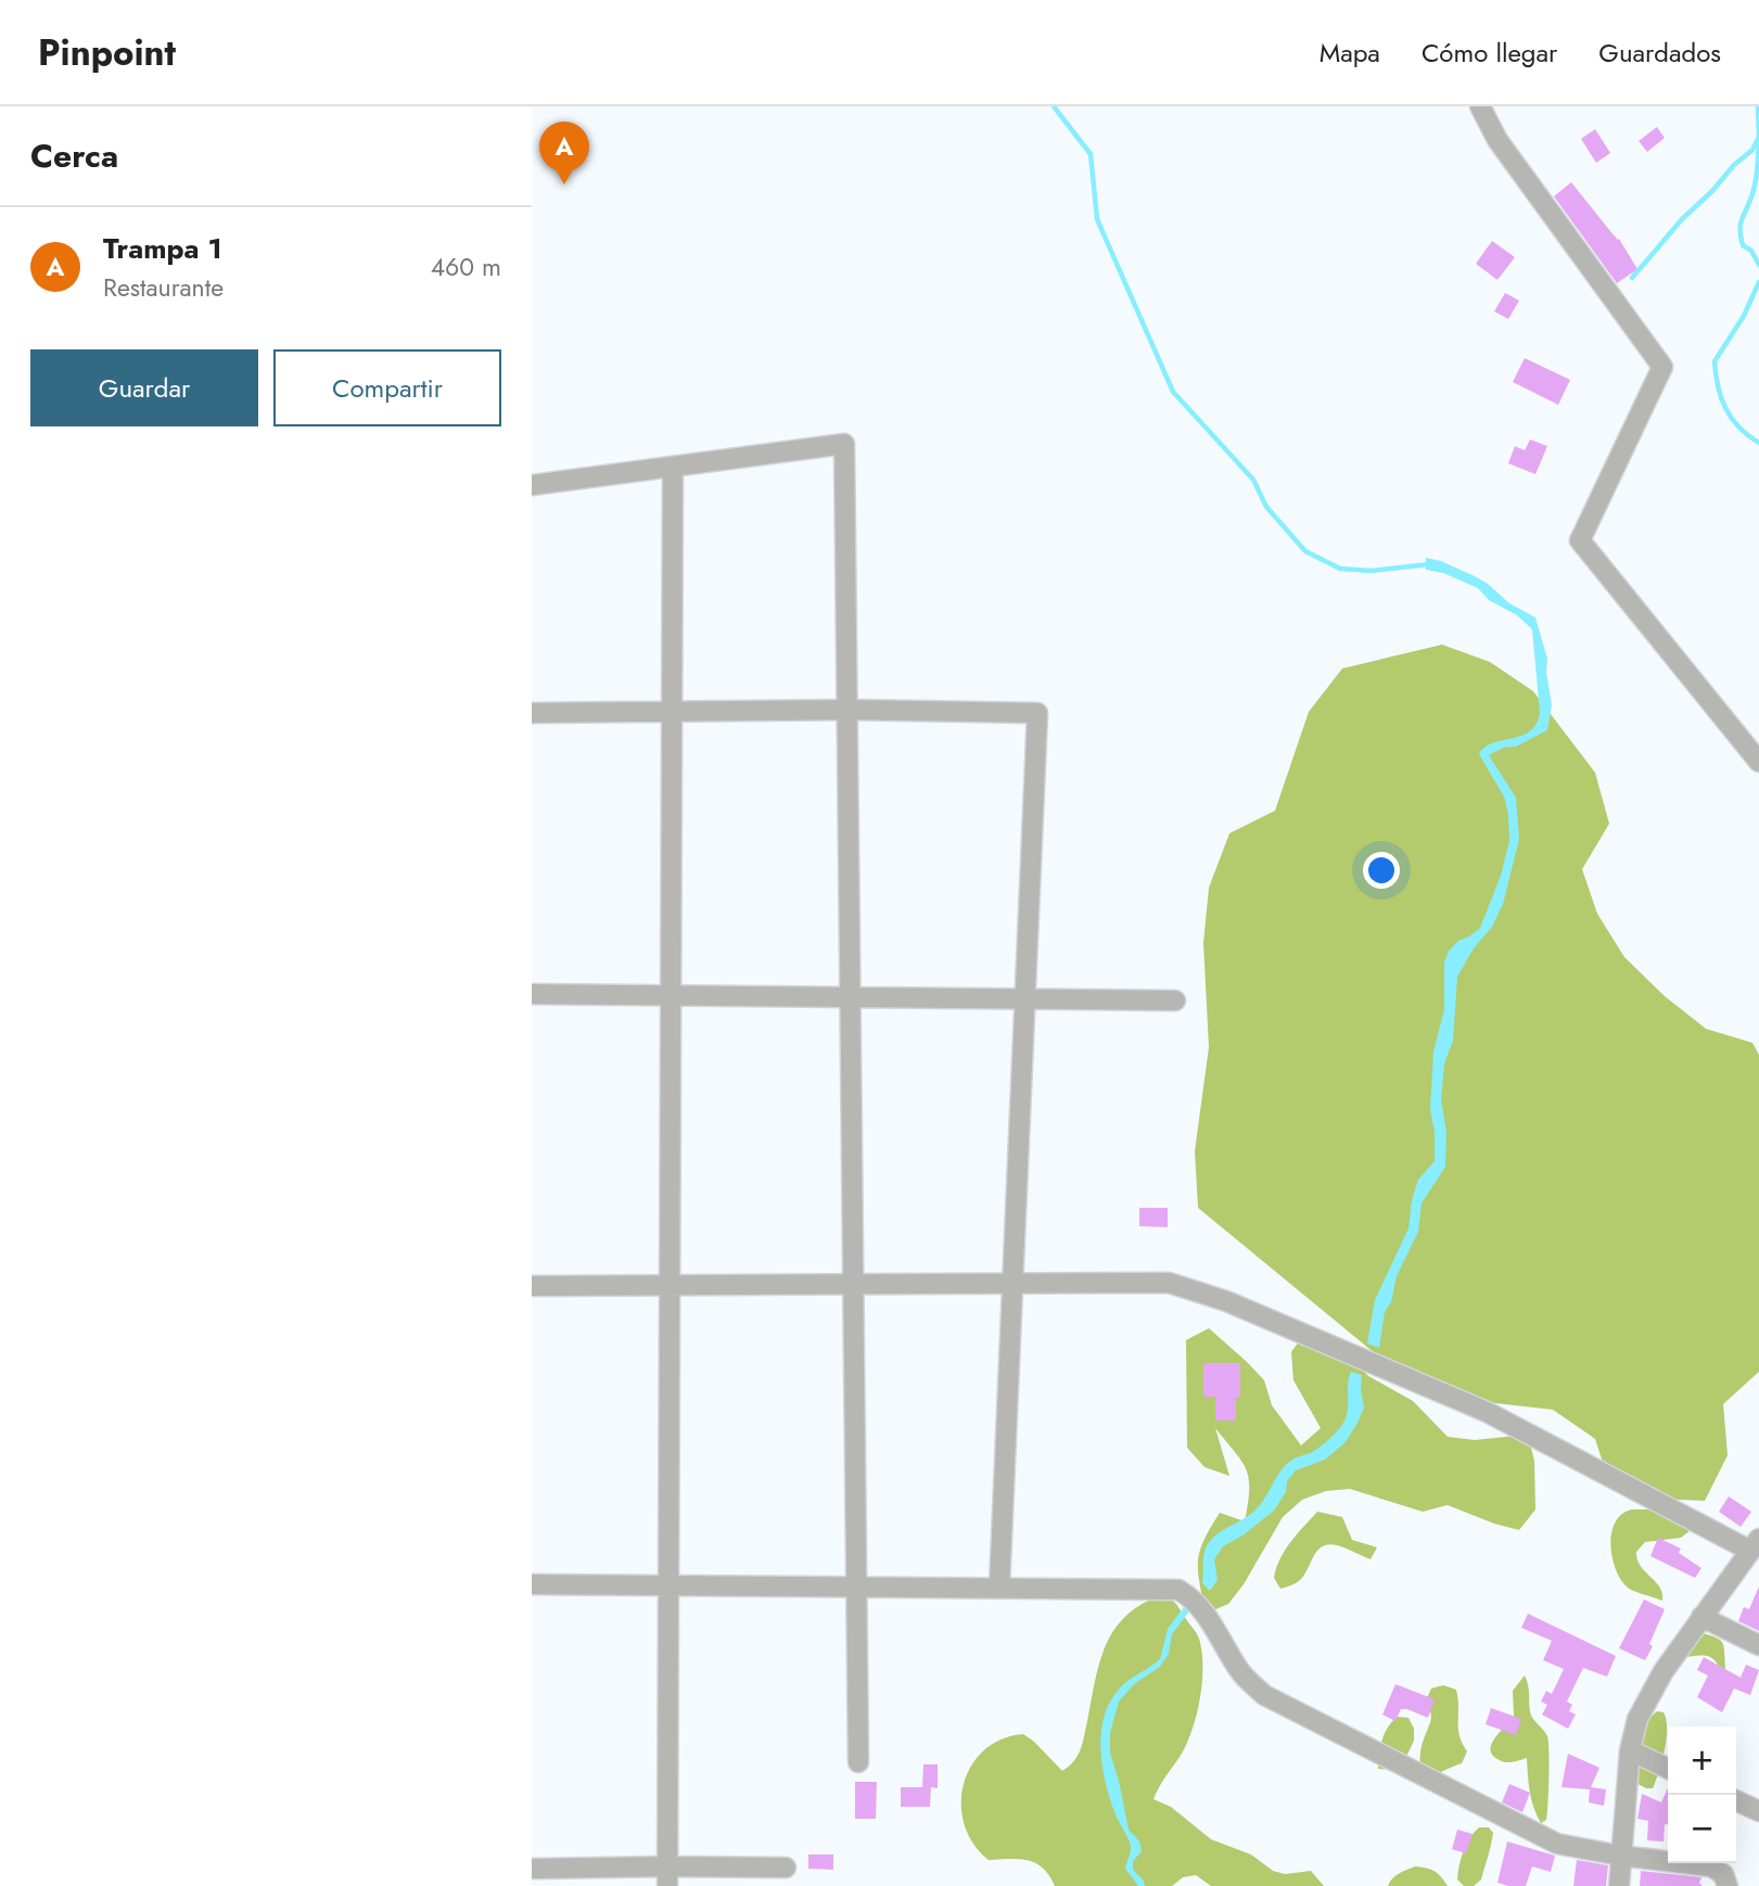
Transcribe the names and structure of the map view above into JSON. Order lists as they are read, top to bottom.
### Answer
{
  "page": {
    "header": "Pinpoint",
    "nav": ["Mapa", "Cómo llegar", "Guardados"],
    "heading": "Cerca",
    "pins": "A",
    "list": [
      {
        "mark": "A",
        "name": "Trampa 1",
        "note": "Restaurante",
        "value": "460 m"
      }
    ],
    "buttons": ["Guardar", "Compartir"],
    "map_buttons": ["+", "−"]
  }
}
